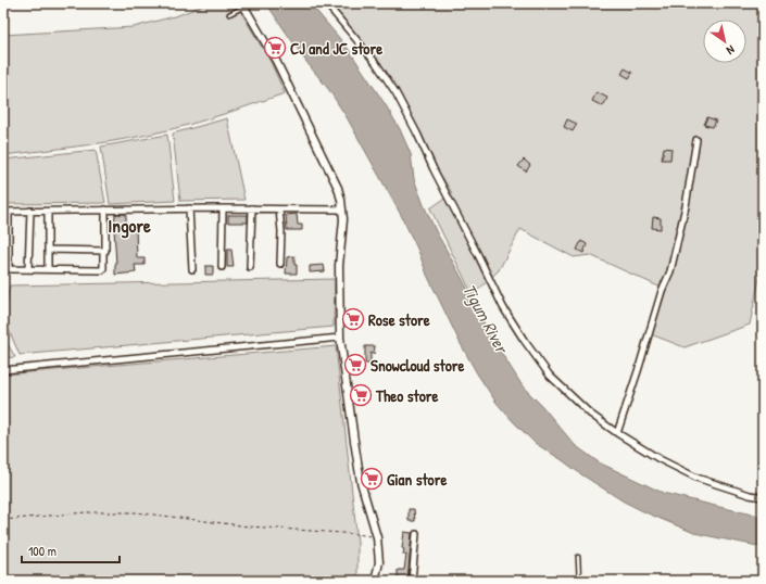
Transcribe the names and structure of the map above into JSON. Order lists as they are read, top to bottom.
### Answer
{
  "districts": ["Ingore"],
  "water": ["Tigum River"],
  "places": {
    "supermarket": [
      "CJ and JC store",
      "Rose store",
      "Snowcloud store",
      "Theo store",
      "Gian store"
    ]
  },
  "scale_bar": "100 m",
  "north": "bottom right"
}
